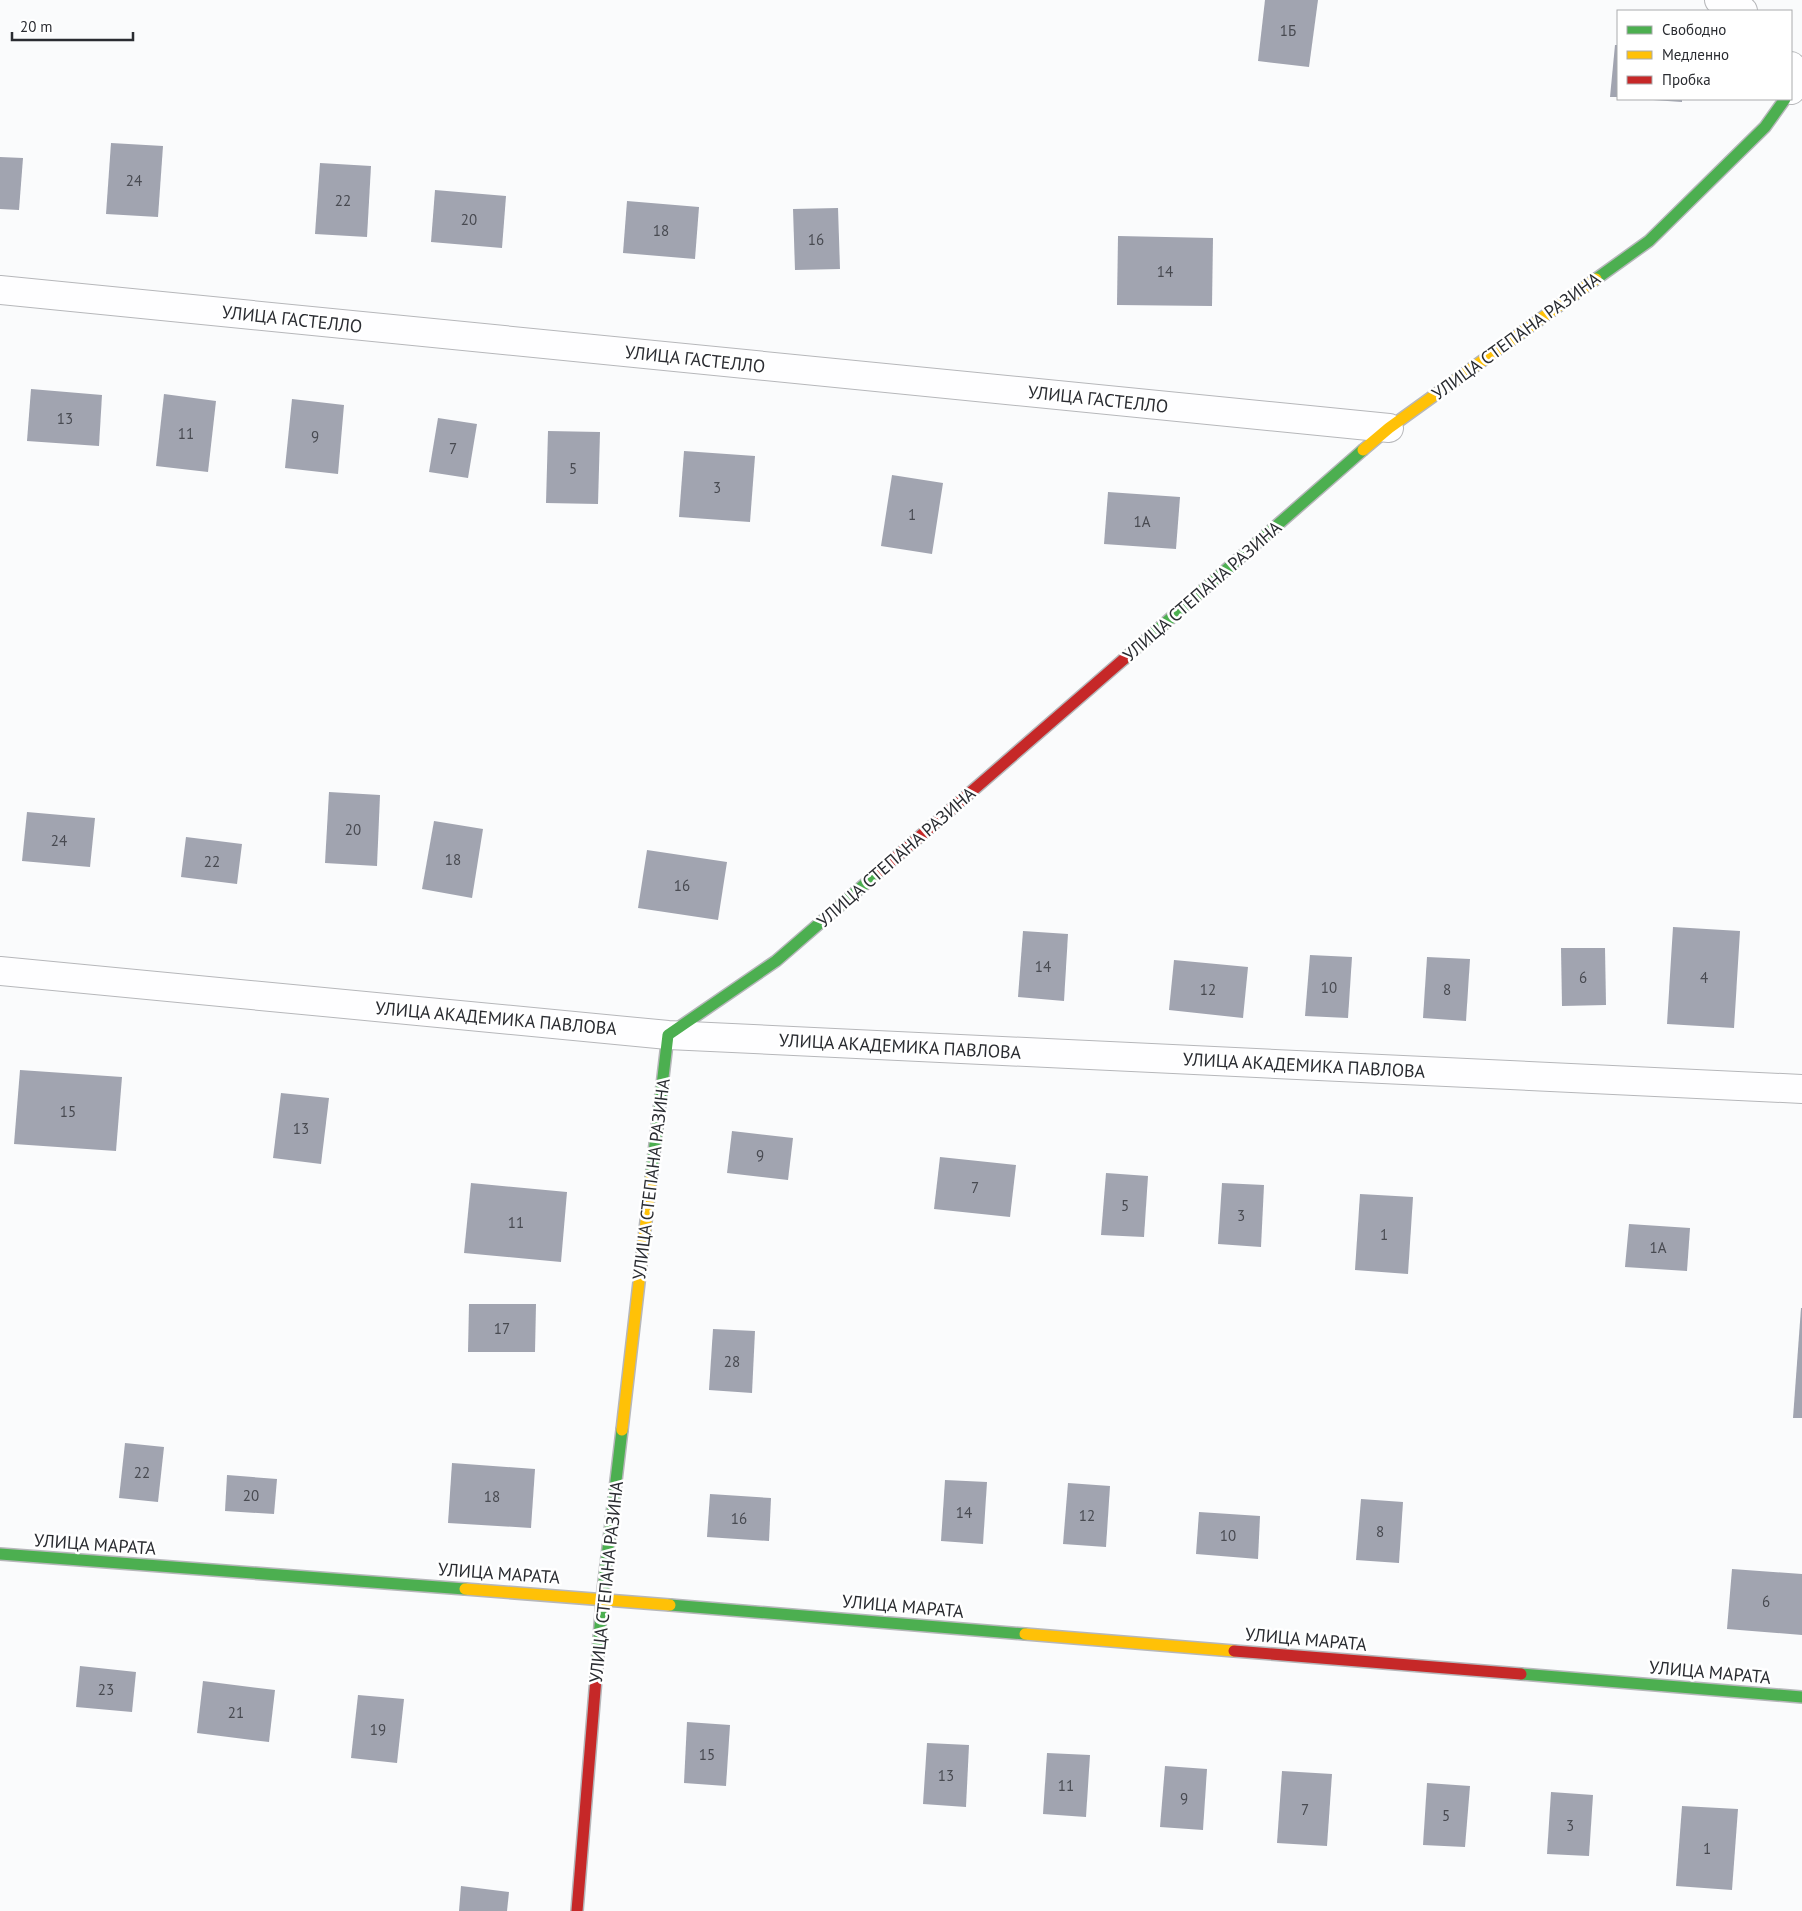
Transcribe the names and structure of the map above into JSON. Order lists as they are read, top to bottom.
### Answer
{
  "streets": {
    "street": [
      "УЛИЦА ГАСТЕЛЛО",
      "УЛИЦА СТЕПАНА РАЗИНА",
      "УЛИЦА АКАДЕМИКА ПАВЛОВА",
      "УЛИЦА МАРАТА"
    ]
  },
  "crossings": [
    ["УЛИЦА ГАСТЕЛЛО", "УЛИЦА СТЕПАНА РАЗИНА"],
    ["УЛИЦА СТЕПАНА РАЗИНА", "УЛИЦА АКАДЕМИКА ПАВЛОВА"],
    ["УЛИЦА СТЕПАНА РАЗИНА", "УЛИЦА МАРАТА"]
  ],
  "house_numbers": [
    "1Б",
    "24",
    "22",
    "20",
    "18",
    "16",
    "14",
    "13",
    "11",
    "9",
    "7",
    "5",
    "3",
    "1",
    "1А",
    "20",
    "24",
    "18",
    "22",
    "16",
    "14",
    "6",
    "4",
    "10",
    "12",
    "8",
    "15",
    "13",
    "9",
    "7",
    "5",
    "3",
    "11",
    "1",
    "1А",
    "17",
    "28",
    "22",
    "20",
    "18",
    "14",
    "12",
    "16",
    "8",
    "10",
    "6",
    "23",
    "21",
    "19",
    "15",
    "13",
    "11",
    "9",
    "7",
    "5",
    "3",
    "1"
  ],
  "legend": ["Свободно", "Медленно", "Пробка"],
  "scale_bar": "20 m"
}
